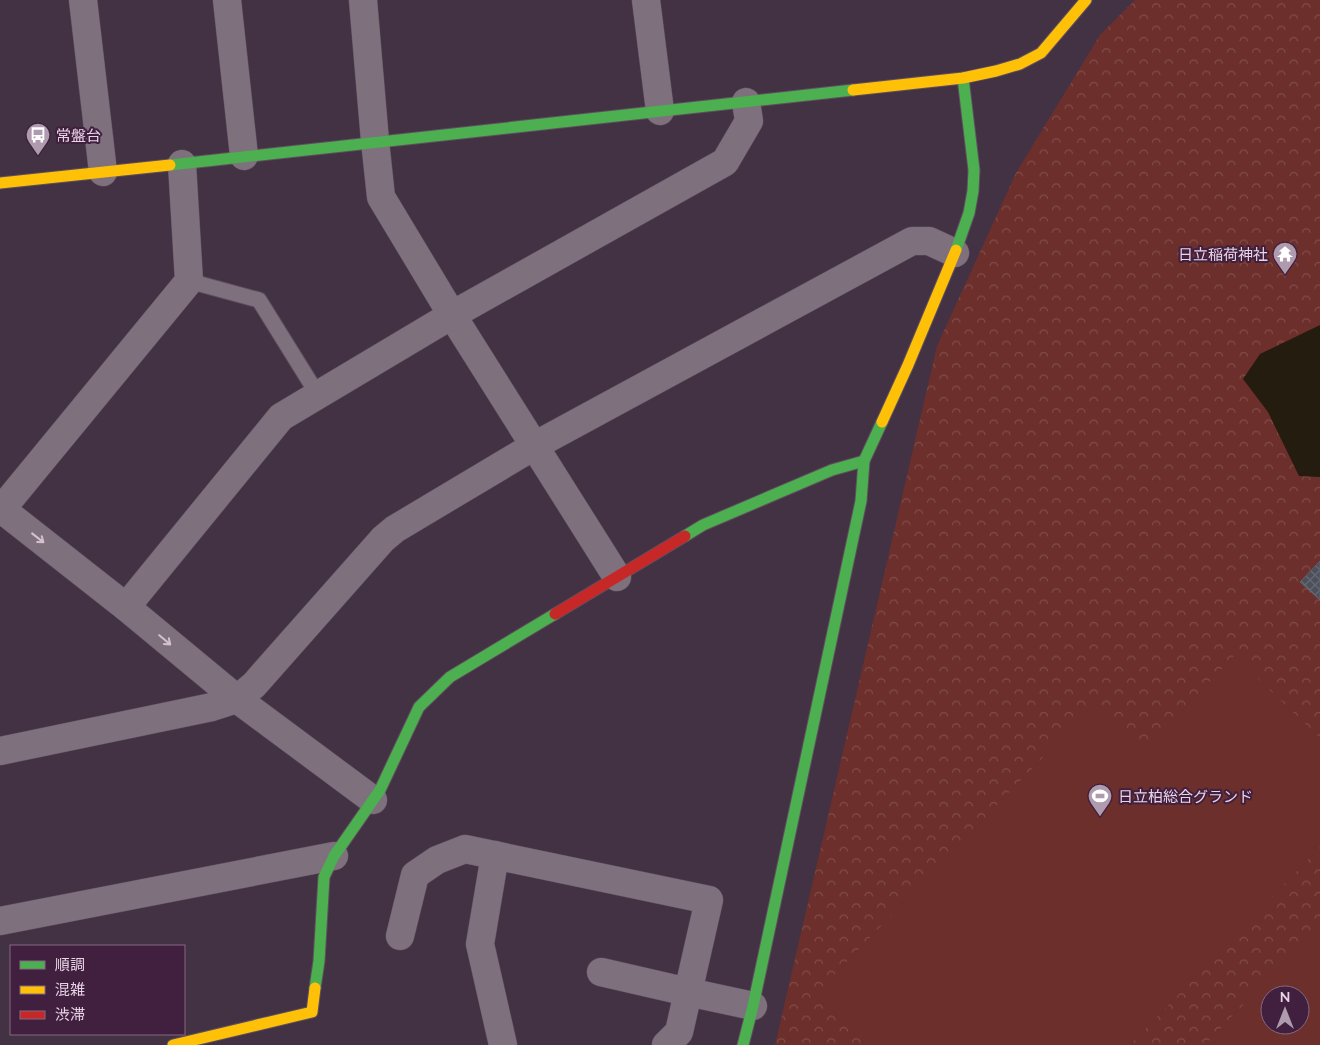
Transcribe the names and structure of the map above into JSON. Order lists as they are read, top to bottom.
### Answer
{
  "places": {
    "bus stop": ["常盤台"],
    "temple": ["日立稲荷神社"],
    "sports": ["日立柏総合グランド"]
  },
  "legend": ["順調", "混雑", "渋滞"],
  "north": "top"
}
